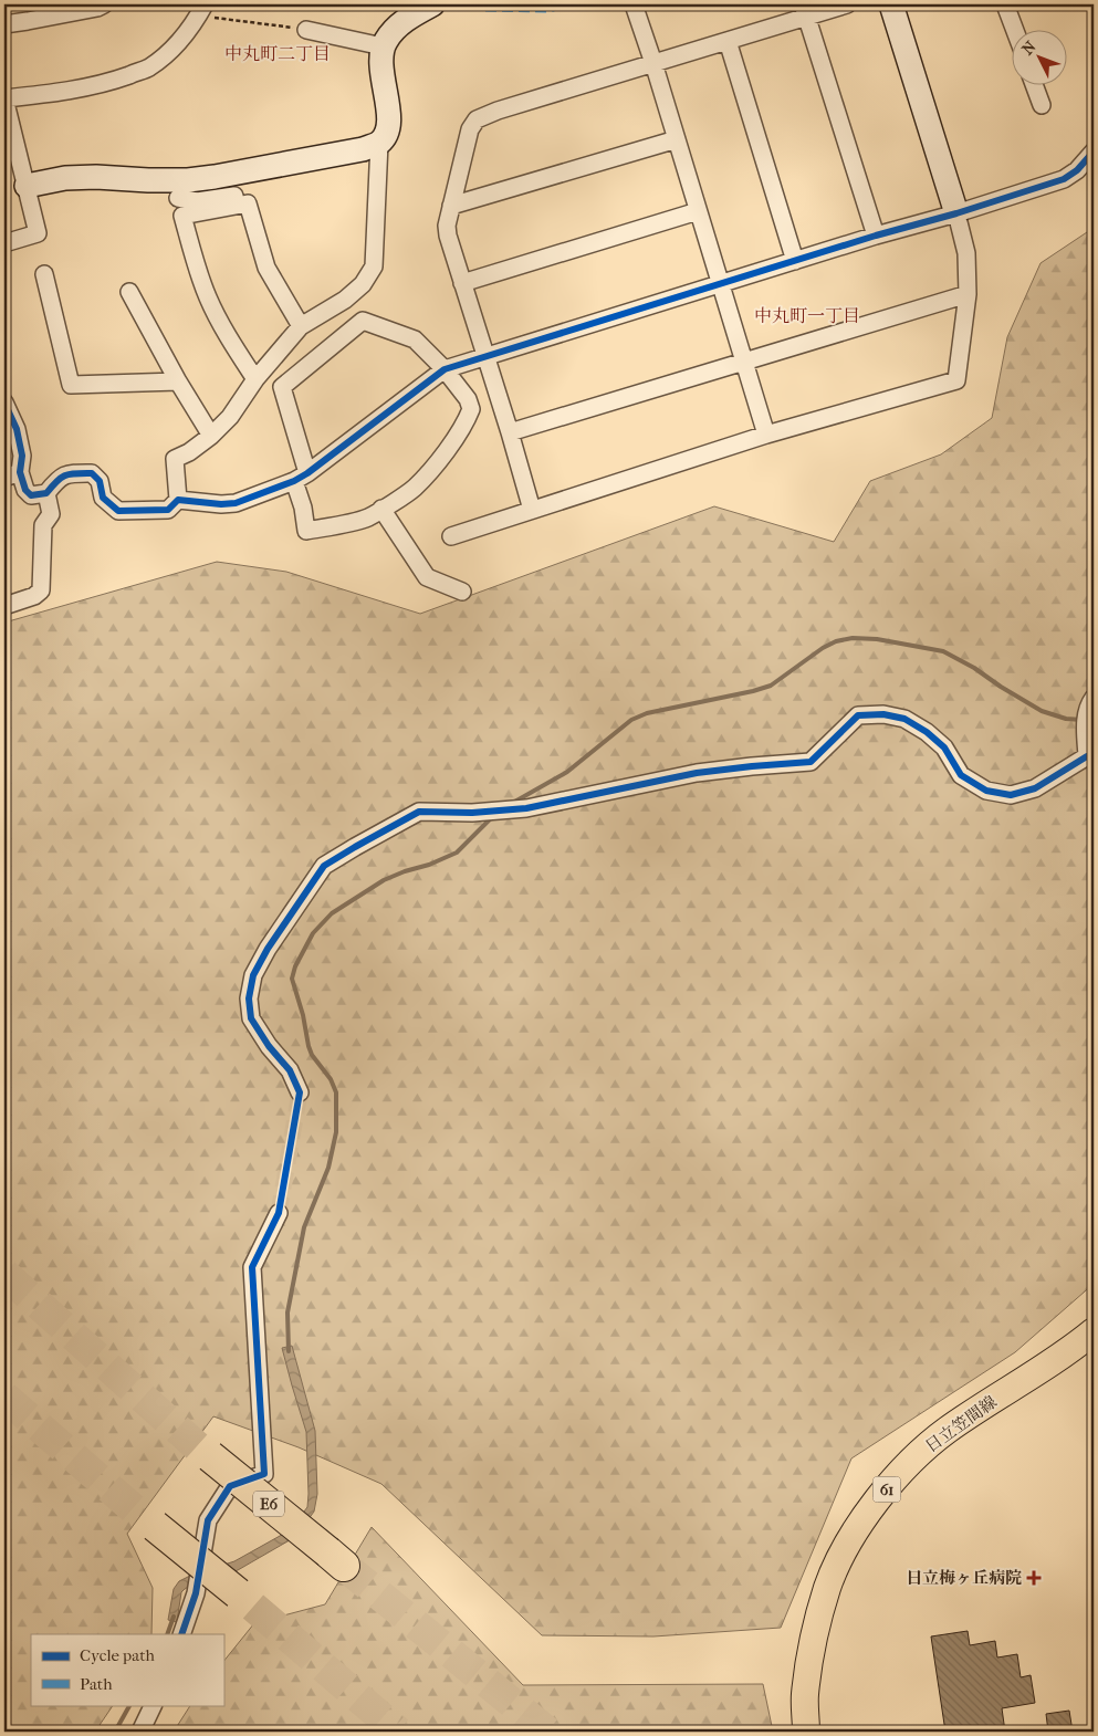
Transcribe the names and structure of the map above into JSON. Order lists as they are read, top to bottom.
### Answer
{
  "streets": {
    "highway": ["E6"],
    "main road": ["日立笠間線", "61"]
  },
  "districts": ["中丸町二丁目", "中丸町一丁目"],
  "places": {
    "health": ["日立梅ヶ丘病院"]
  },
  "legend": ["Cycle path", "Path"],
  "north": "top left"
}
